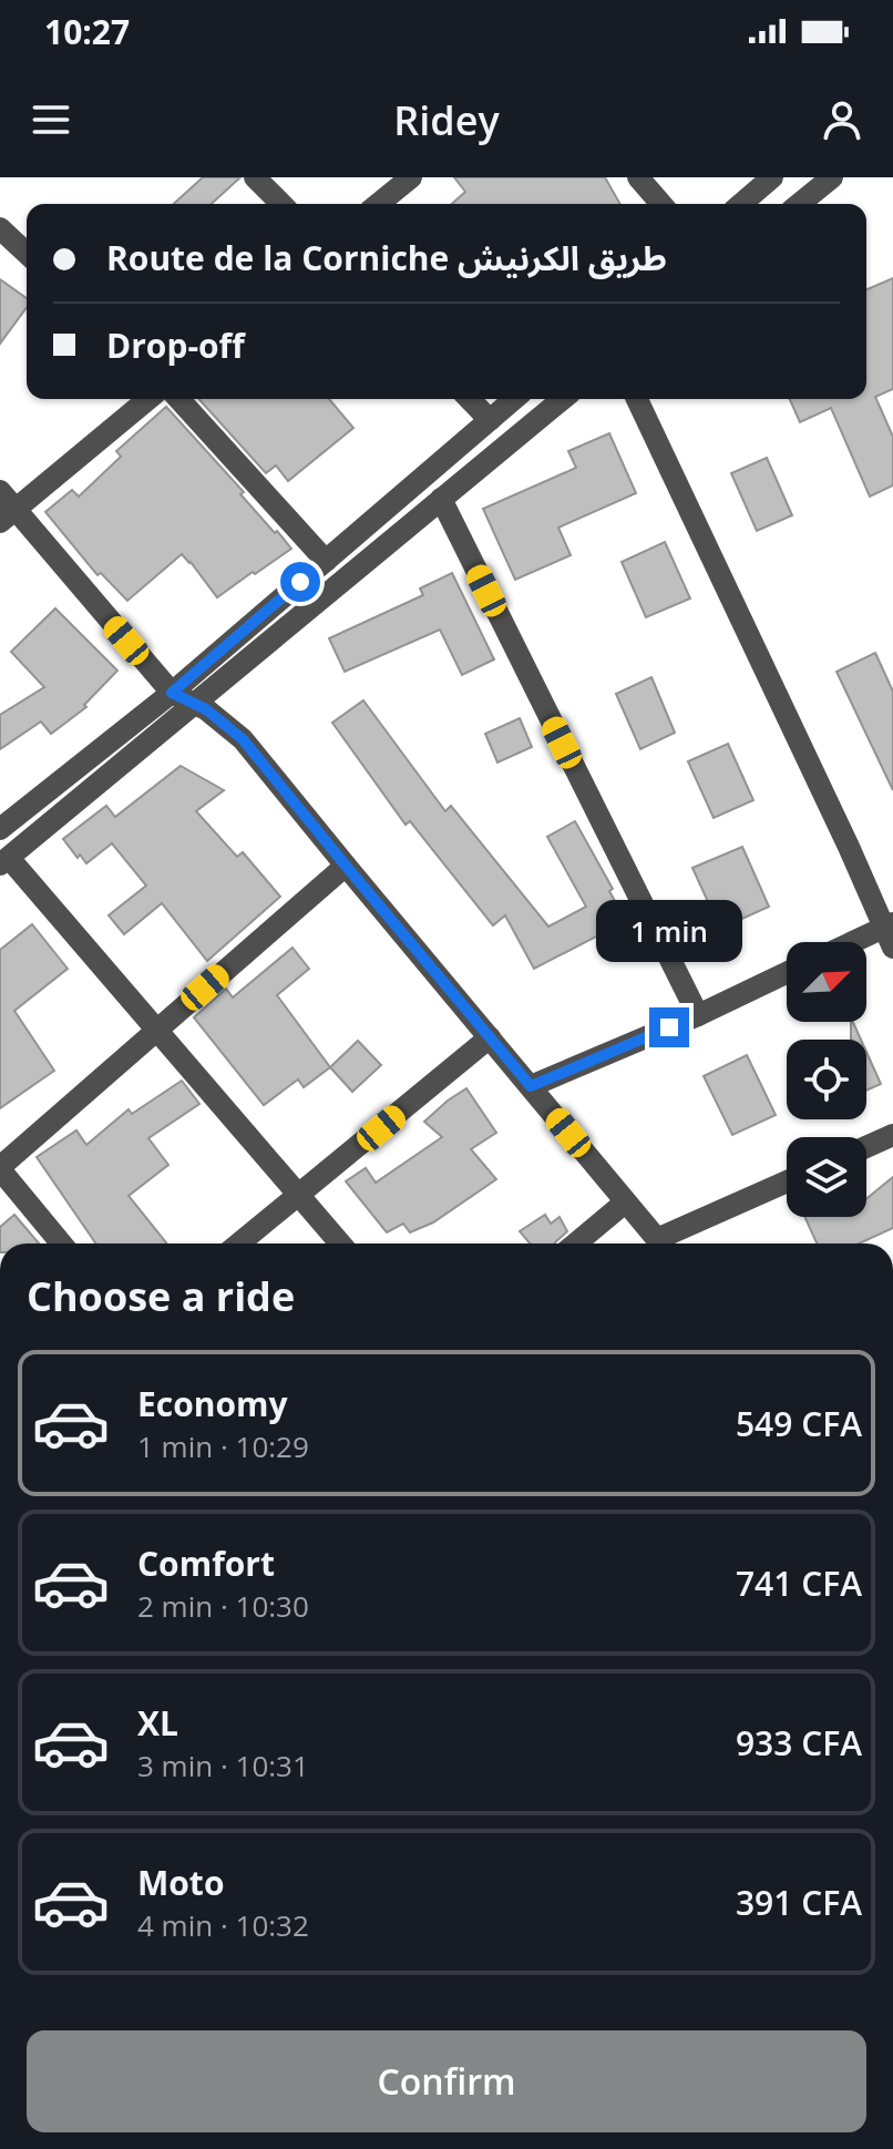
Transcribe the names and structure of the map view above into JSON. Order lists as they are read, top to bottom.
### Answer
{
  "north": "top right",
  "page": {
    "status": "10:27",
    "header": "Ridey",
    "banner": ["Route de la Corniche طريق الكرنيش", "Drop-off"],
    "bubble": "1 min",
    "heading": "Choose a ride",
    "list": [
      {
        "name": "Economy",
        "note": "1 min · 10:29",
        "value": "549 CFA"
      },
      {
        "name": "Comfort",
        "note": "2 min · 10:30",
        "value": "741 CFA"
      },
      {
        "name": "XL",
        "note": "3 min · 10:31",
        "value": "933 CFA"
      },
      {
        "name": "Moto",
        "note": "4 min · 10:32",
        "value": "391 CFA"
      }
    ],
    "buttons": "Confirm"
  }
}
